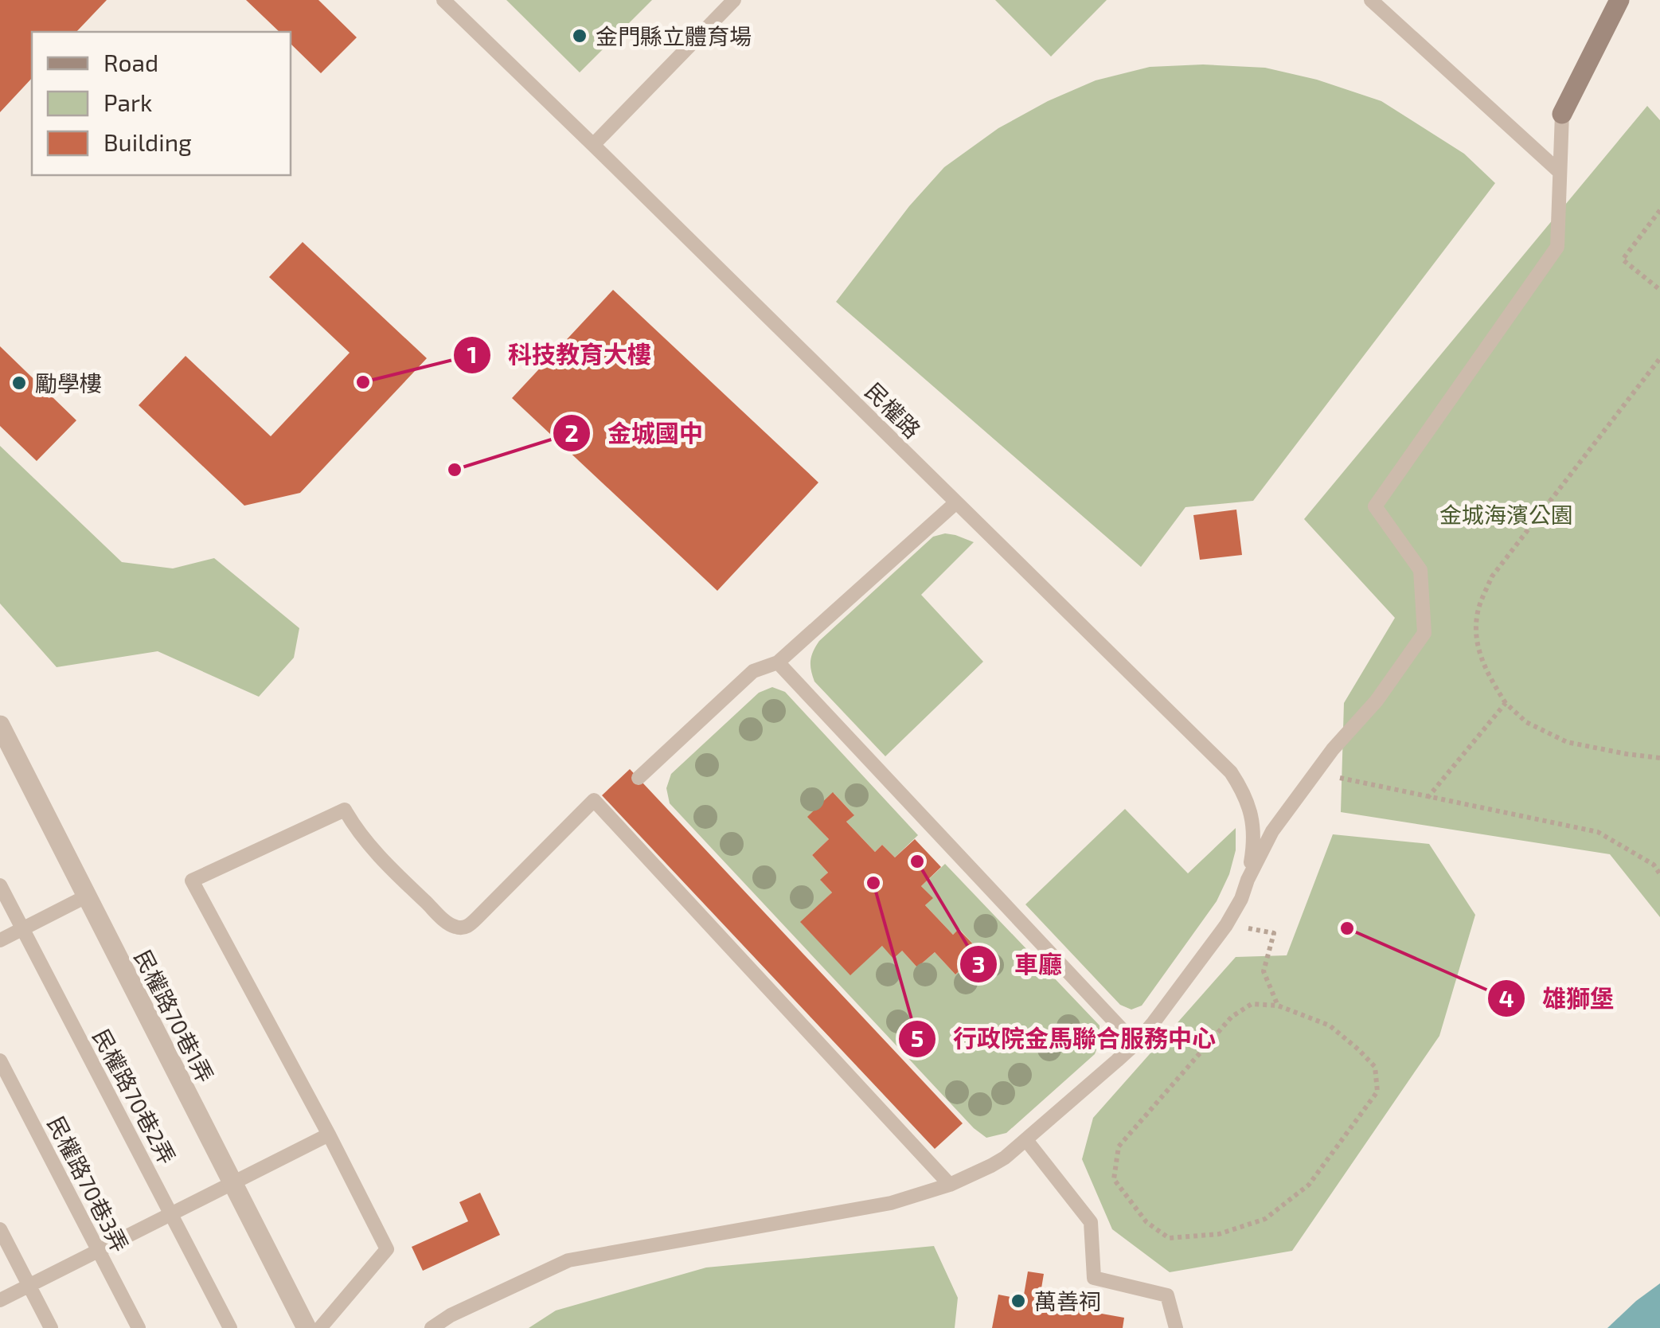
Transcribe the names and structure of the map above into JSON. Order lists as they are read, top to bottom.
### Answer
{
  "streets": {
    "street": ["民權路70巷1弄"],
    "lane": ["民權路", "民權路70巷2弄", "民權路70巷3弄"]
  },
  "parks": ["金城海濱公園"],
  "places": [
    "金門縣立體育場",
    "科技教育大樓",
    "勵學樓",
    "金城國中",
    "車廳",
    "行政院金馬聯合服務中心",
    "雄獅堡",
    "萬善祠"
  ],
  "legend": ["Road", "Park", "Building"]
}
